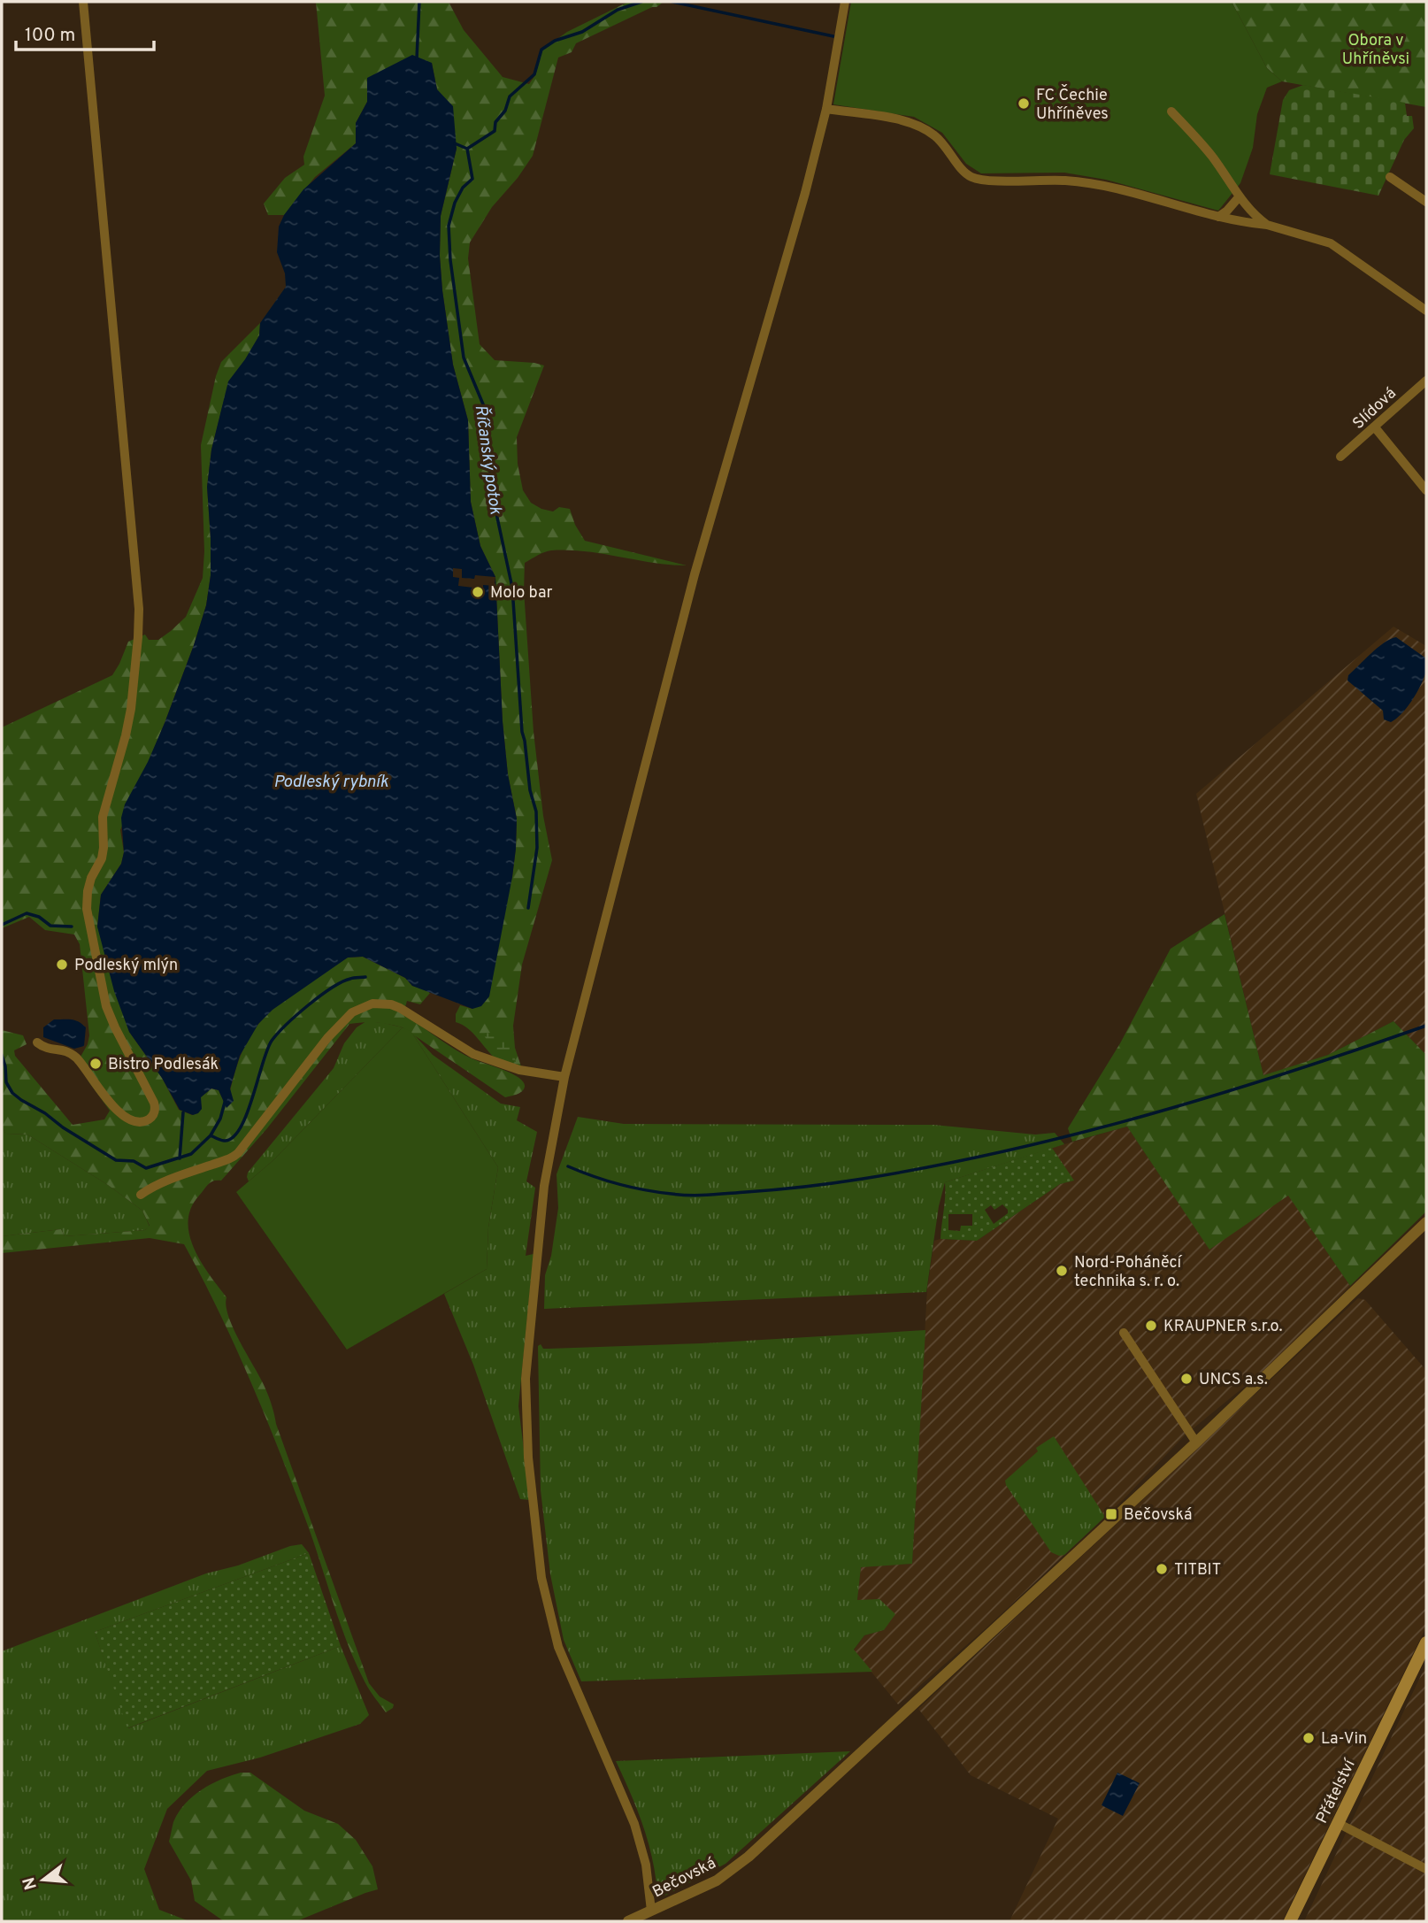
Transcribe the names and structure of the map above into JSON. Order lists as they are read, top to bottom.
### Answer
{
  "streets": {
    "main road": ["Přátelství"],
    "street": ["Slídová", "Bečovská"]
  },
  "water": ["Říčanský potok", "Podleský rybník"],
  "parks": ["Obora v Uhříněvsi"],
  "places": {
    "other": [
      "FC Čechie Uhříněves",
      "Molo bar",
      "Podleský mlýn",
      "Bistro Podlesák",
      "Nord-Poháněcí technika s. r. o.",
      "KRAUPNER s.r.o.",
      "UNCS a.s.",
      "TITBIT",
      "La-Vin"
    ],
    "transit": ["Bečovská"]
  },
  "scale_bar": "100 m",
  "north": "left"
}
